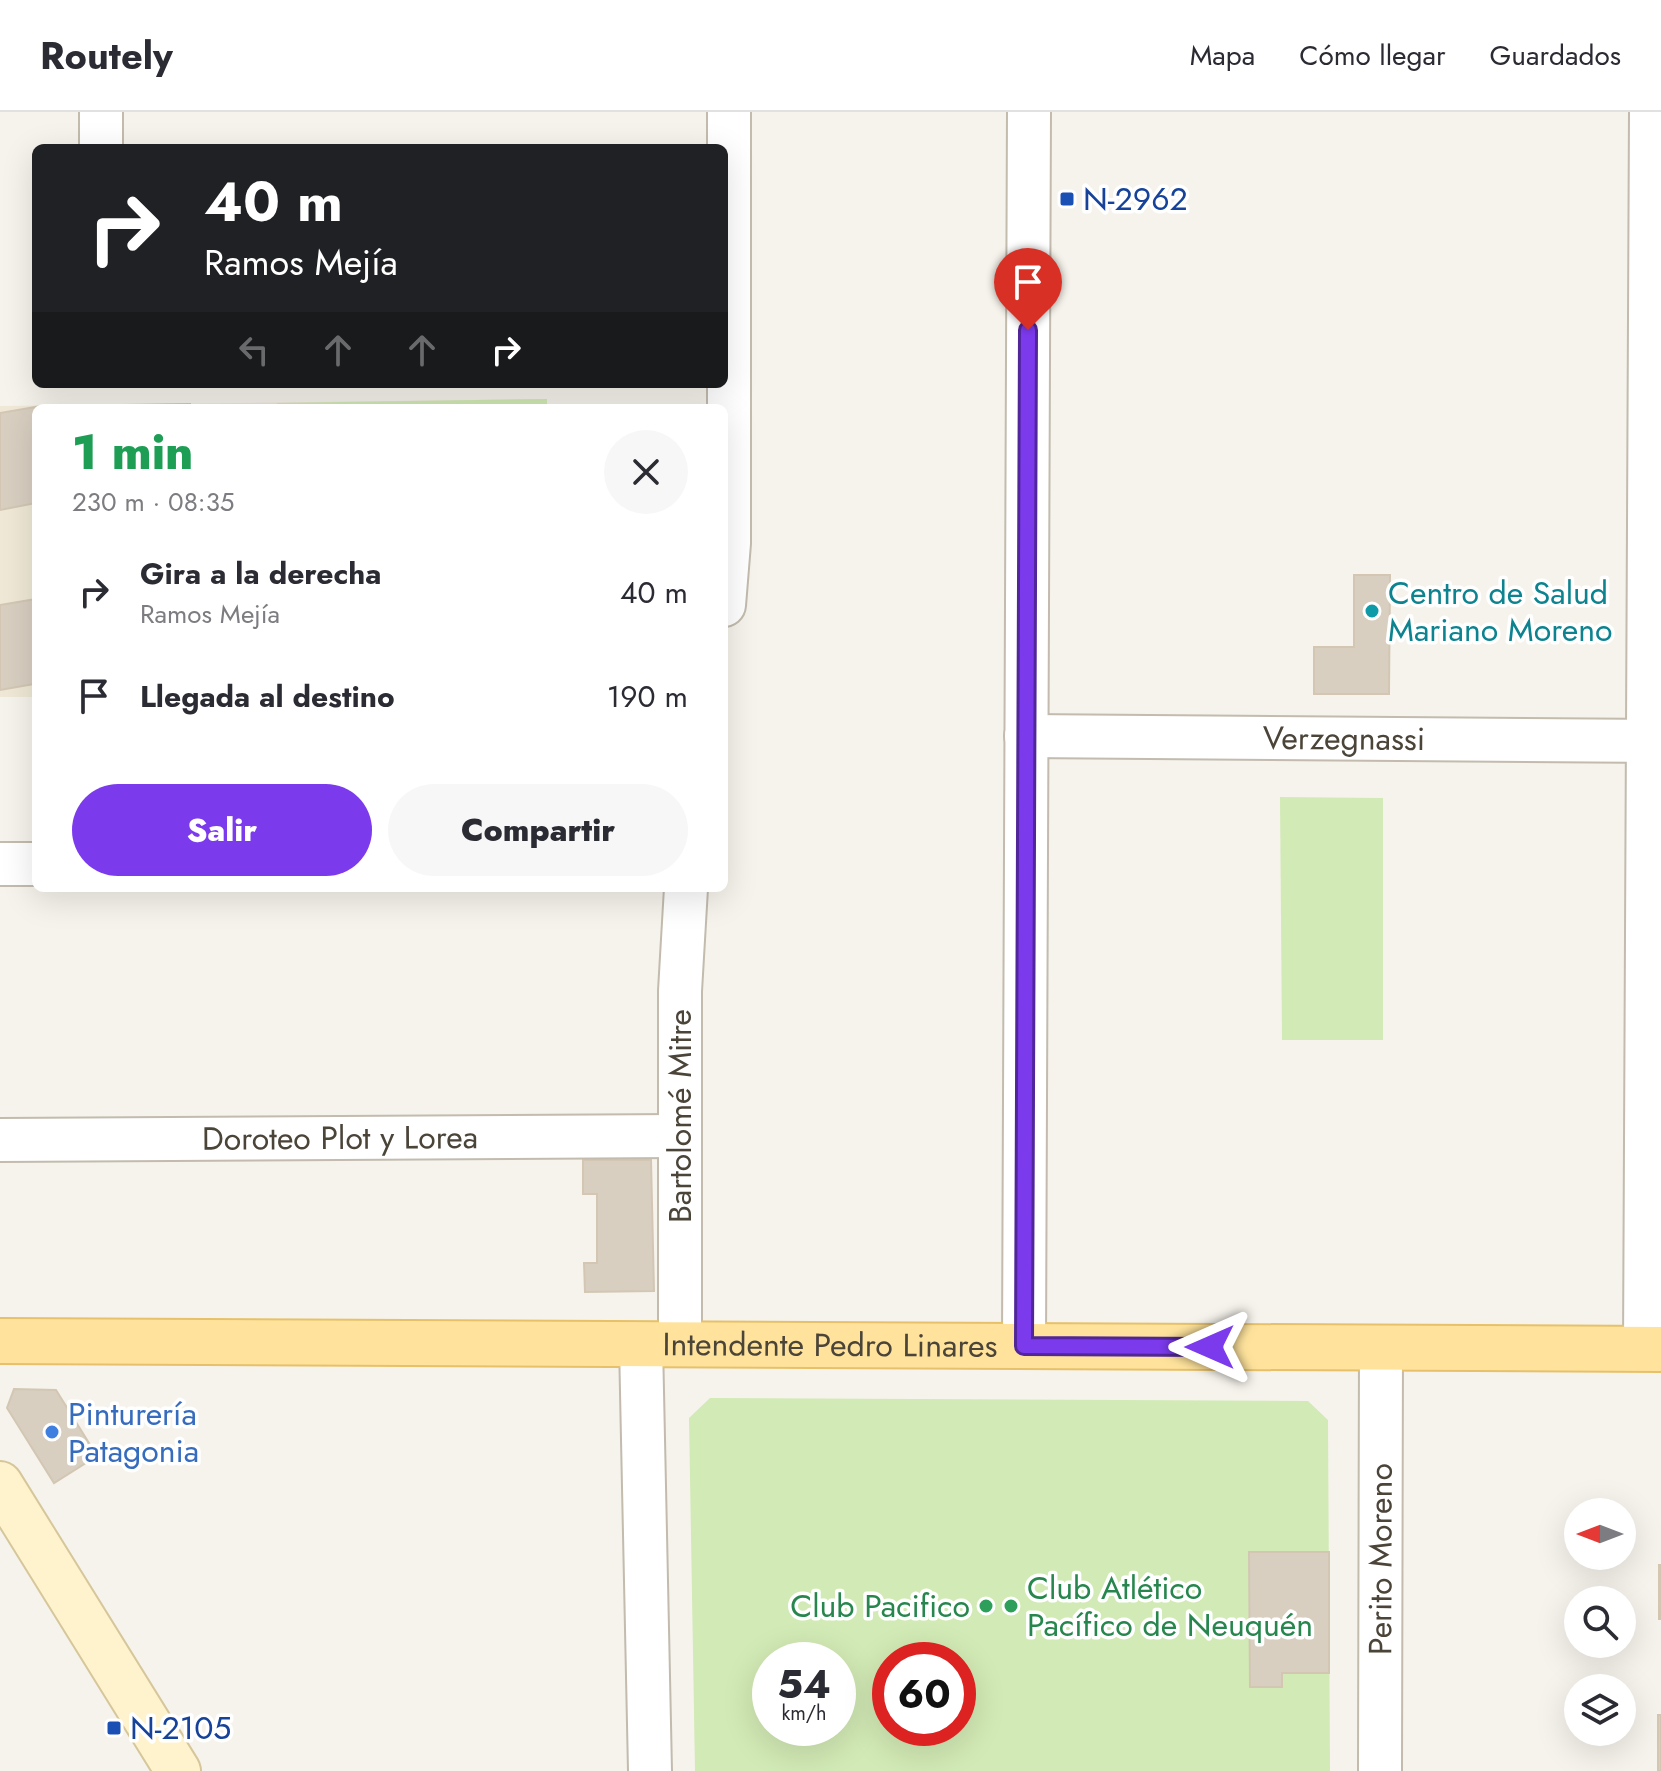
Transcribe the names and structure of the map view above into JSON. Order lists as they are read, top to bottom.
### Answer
{
  "streets": {
    "main road": ["Intendente Pedro Linares"],
    "street": [
      "Verzegnassi",
      "Bartolomé Mitre",
      "Doroteo Plot y Lorea",
      "Perito Moreno"
    ]
  },
  "crossings": [
    ["Bartolomé Mitre", "Doroteo Plot y Lorea"],
    ["Bartolomé Mitre", "Intendente Pedro Linares"],
    ["Intendente Pedro Linares", "Perito Moreno"]
  ],
  "places": {
    "transit": ["N-2962", "N-2105"],
    "other": [
      "Centro de Salud Mariano Moreno",
      "Pinturería Patagonia",
      "Club Pacifico",
      "Club Atlético Pacífico de Neuquén"
    ]
  },
  "north": "left",
  "page": {
    "header": "Routely",
    "nav": ["Mapa", "Cómo llegar", "Guardados"],
    "turn": ["40 m", "Ramos Mejía"],
    "heading": ["1 min", "230 m · 08:35"],
    "list": [
      {
        "name": "Gira a la derecha",
        "note": "Ramos Mejía",
        "value": "40 m"
      },
      {
        "name": "Llegada al destino",
        "value": "190 m"
      }
    ],
    "buttons": ["Salir", "Compartir"],
    "speed": "54 km/h",
    "limit": "60"
  }
}
